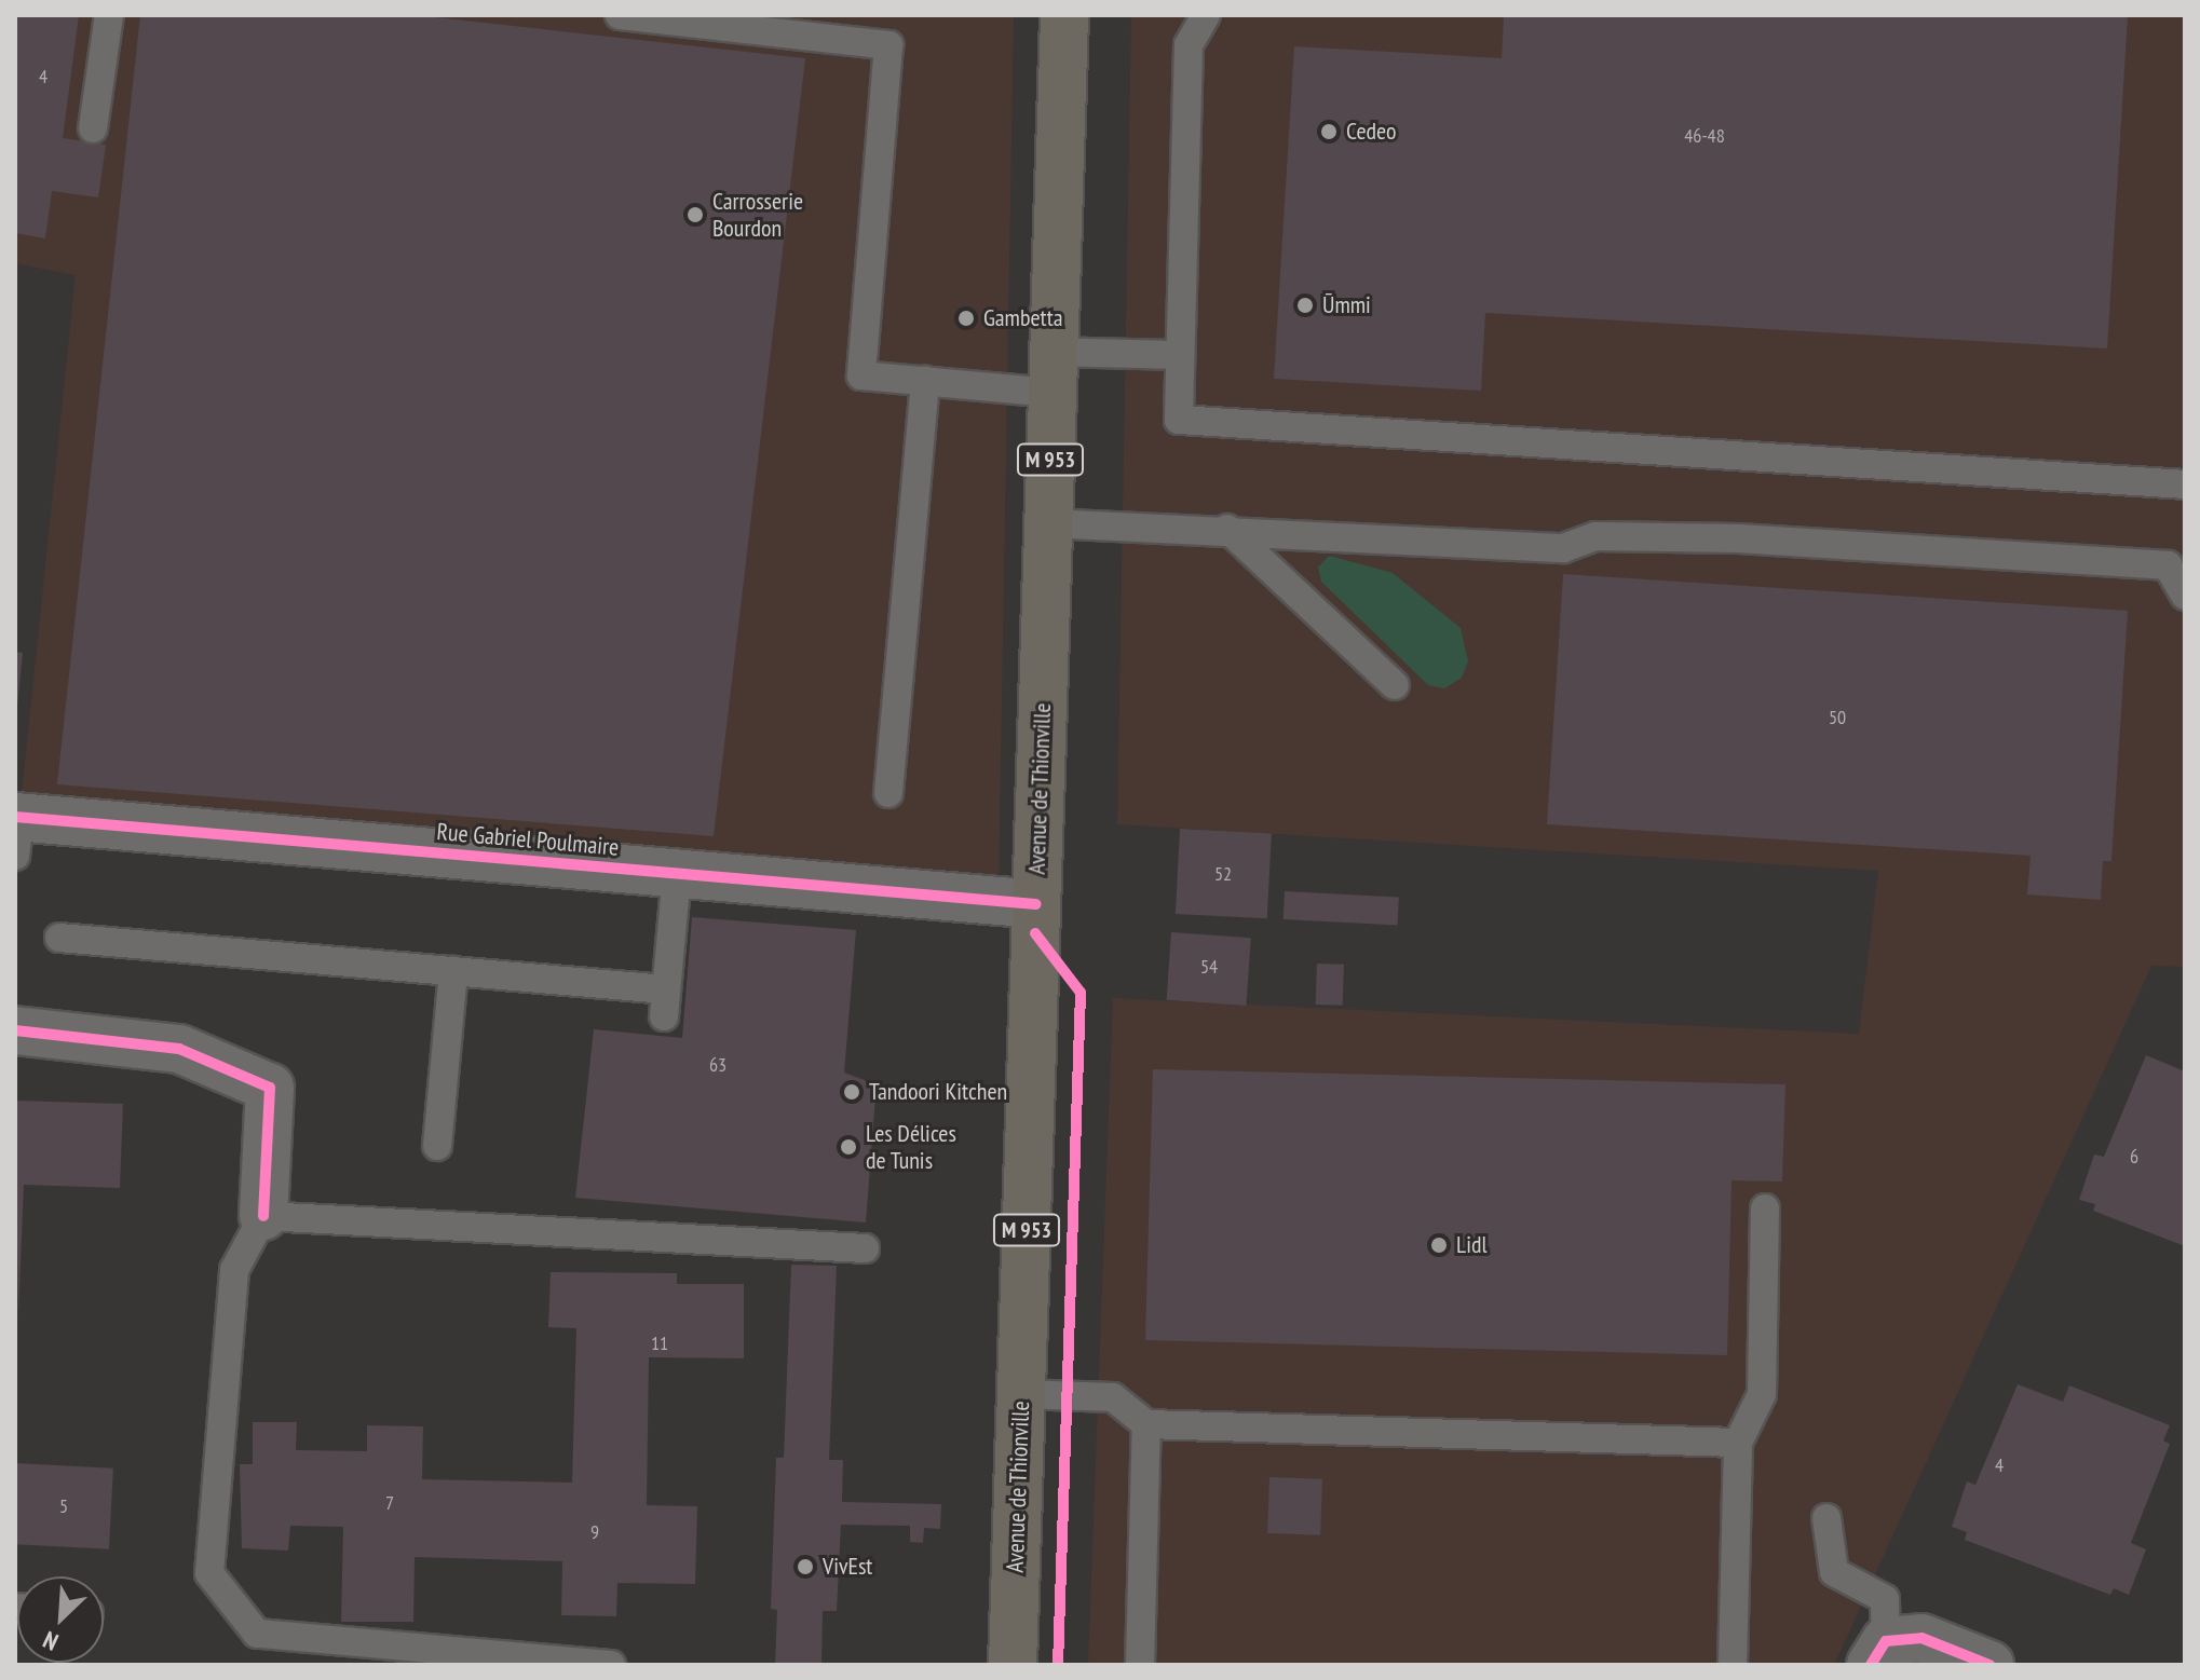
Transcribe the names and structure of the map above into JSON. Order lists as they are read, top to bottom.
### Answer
{
  "streets": {
    "main road": ["M 953", "Avenue de Thionville"],
    "street": ["Rue Gabriel Poulmaire"]
  },
  "crossings": [
    ["Avenue de Thionville", "Rue Gabriel Poulmaire"]
  ],
  "places": [
    "Cedeo",
    "Carrosserie Bourdon",
    "Ūmmi",
    "Gambetta",
    "Tandoori Kitchen",
    "Les Délices de Tunis",
    "Lidl",
    "VivEst"
  ],
  "house_numbers": [
    "4",
    "46-48",
    "50",
    "52",
    "54",
    "63",
    "6",
    "11",
    "4",
    "7",
    "5",
    "9"
  ],
  "north": "bottom left"
}
